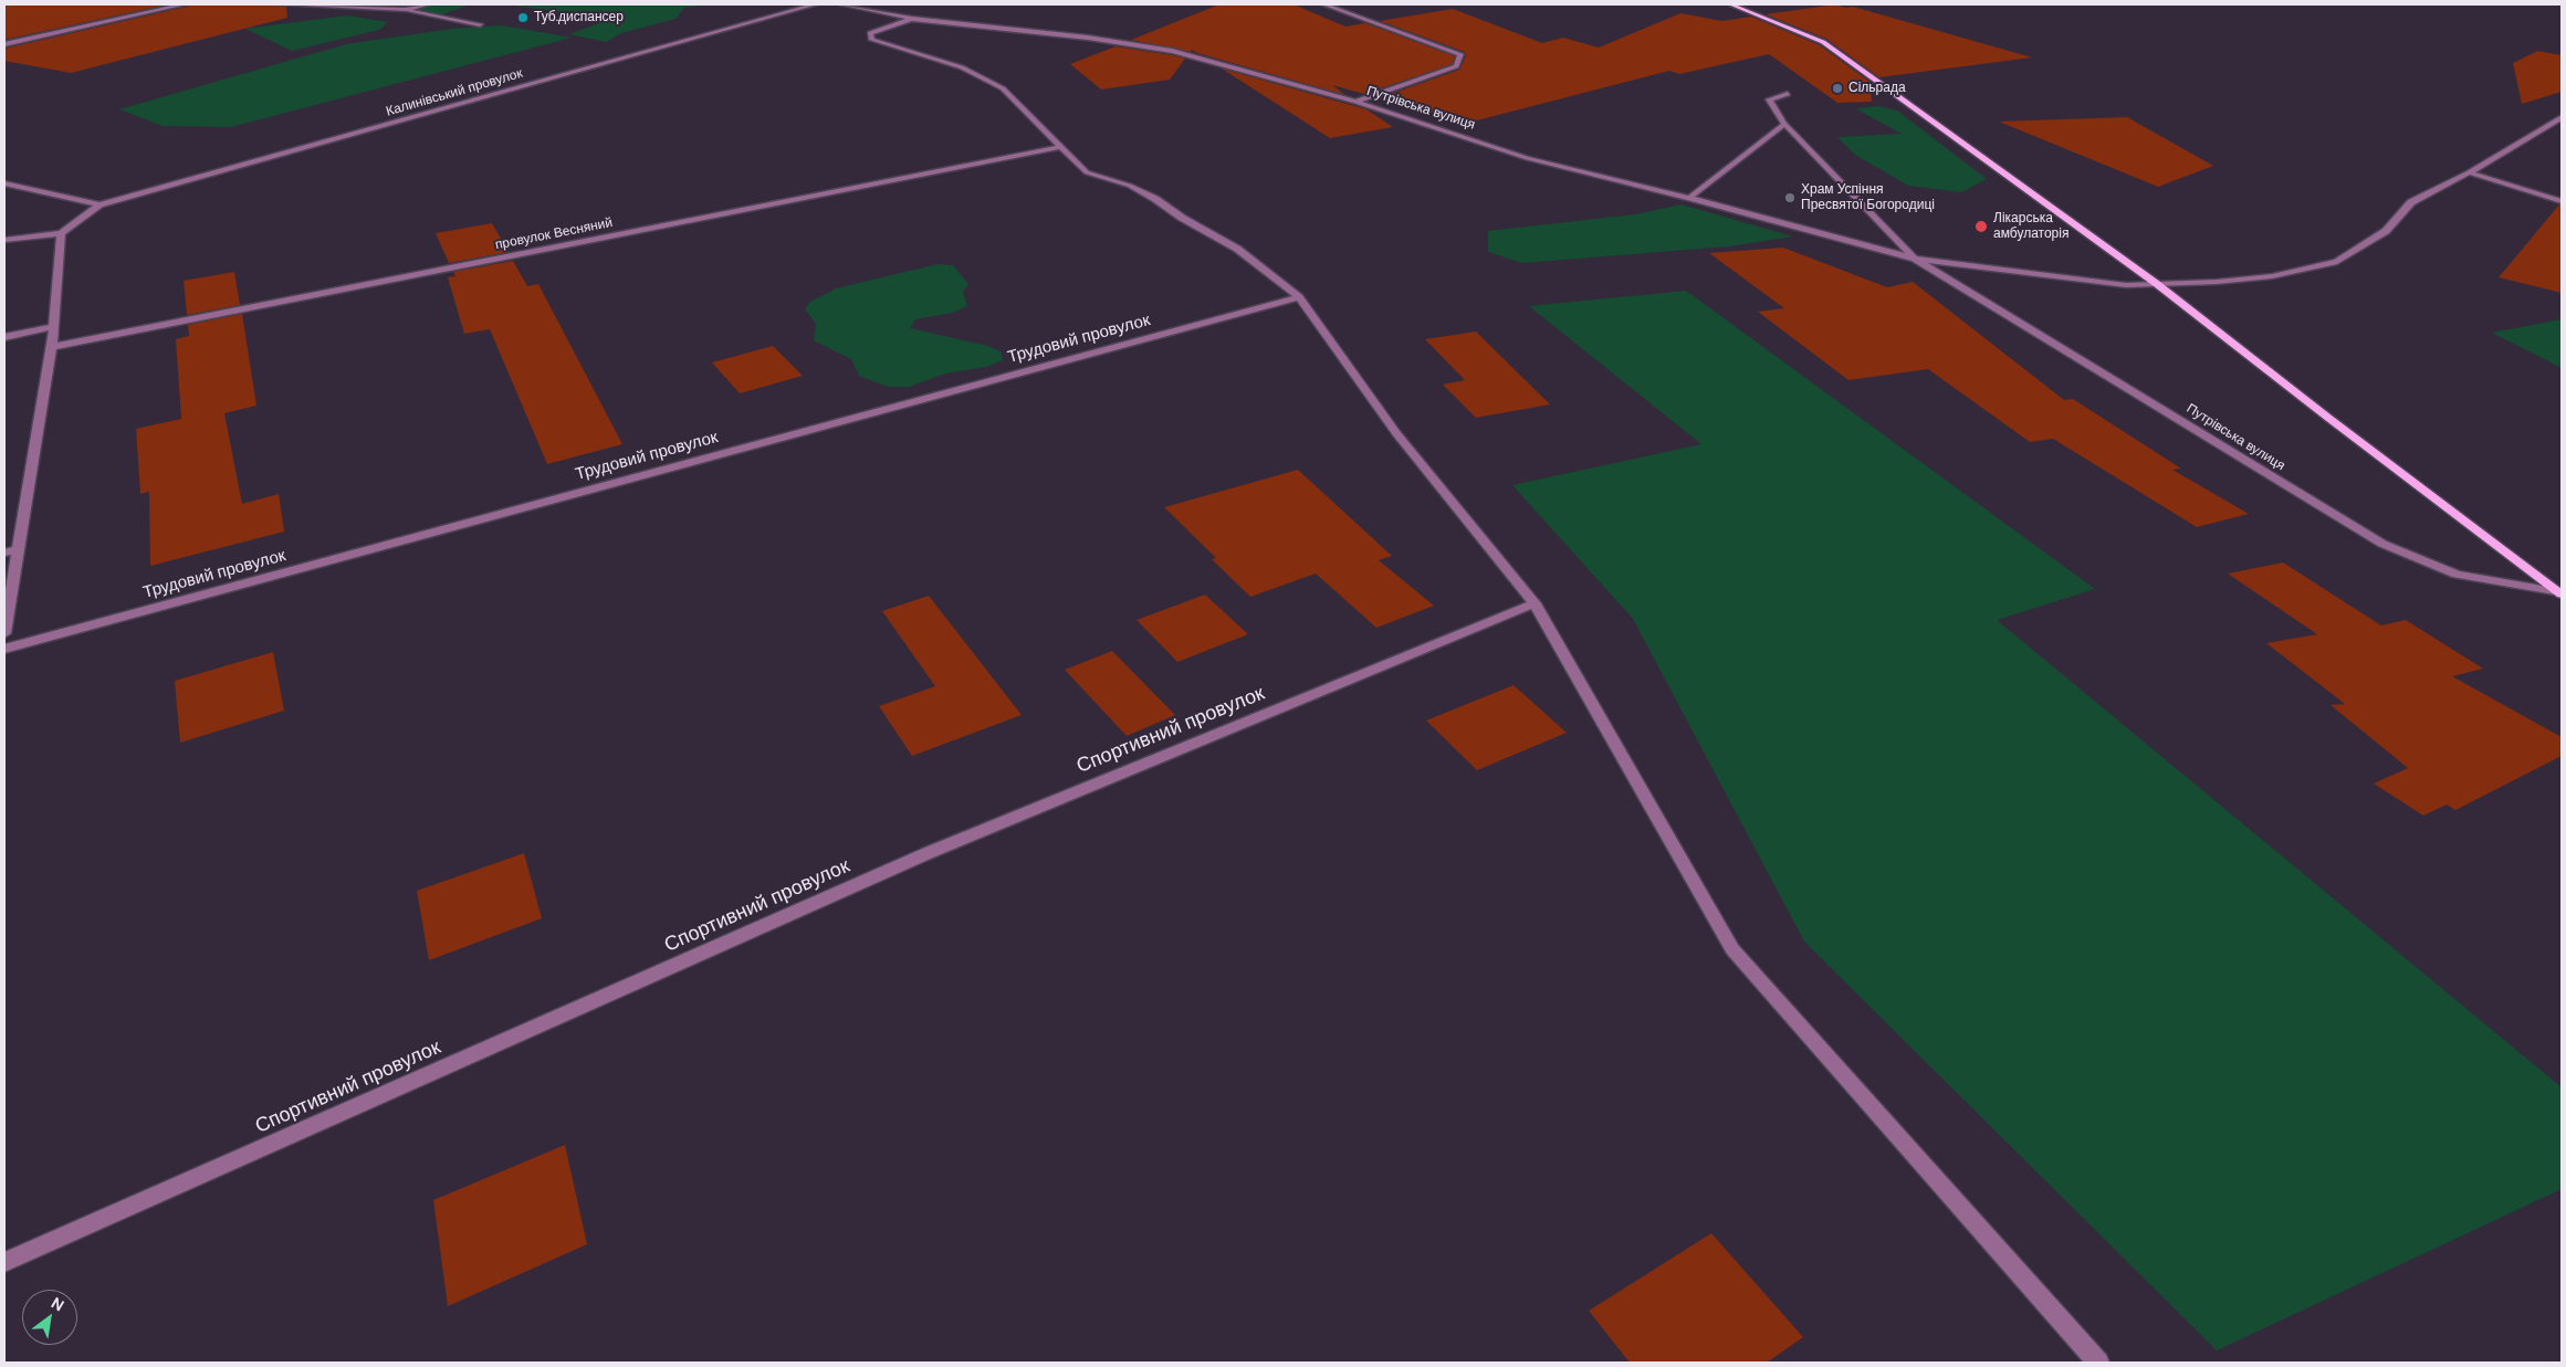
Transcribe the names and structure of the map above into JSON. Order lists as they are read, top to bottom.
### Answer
{
  "streets": {
    "main road": ["Путрівська вулиця"],
    "street": [
      "Калинівський провулок",
      "провулок Весняний",
      "Трудовий провулок",
      "Спортивний провулок"
    ]
  },
  "places": [
    "Туб.диспансер",
    "Сільрада",
    "Храм Успіння Пресвятої Богородиці",
    "Лікарська амбулаторія"
  ],
  "north": "top right"
}
